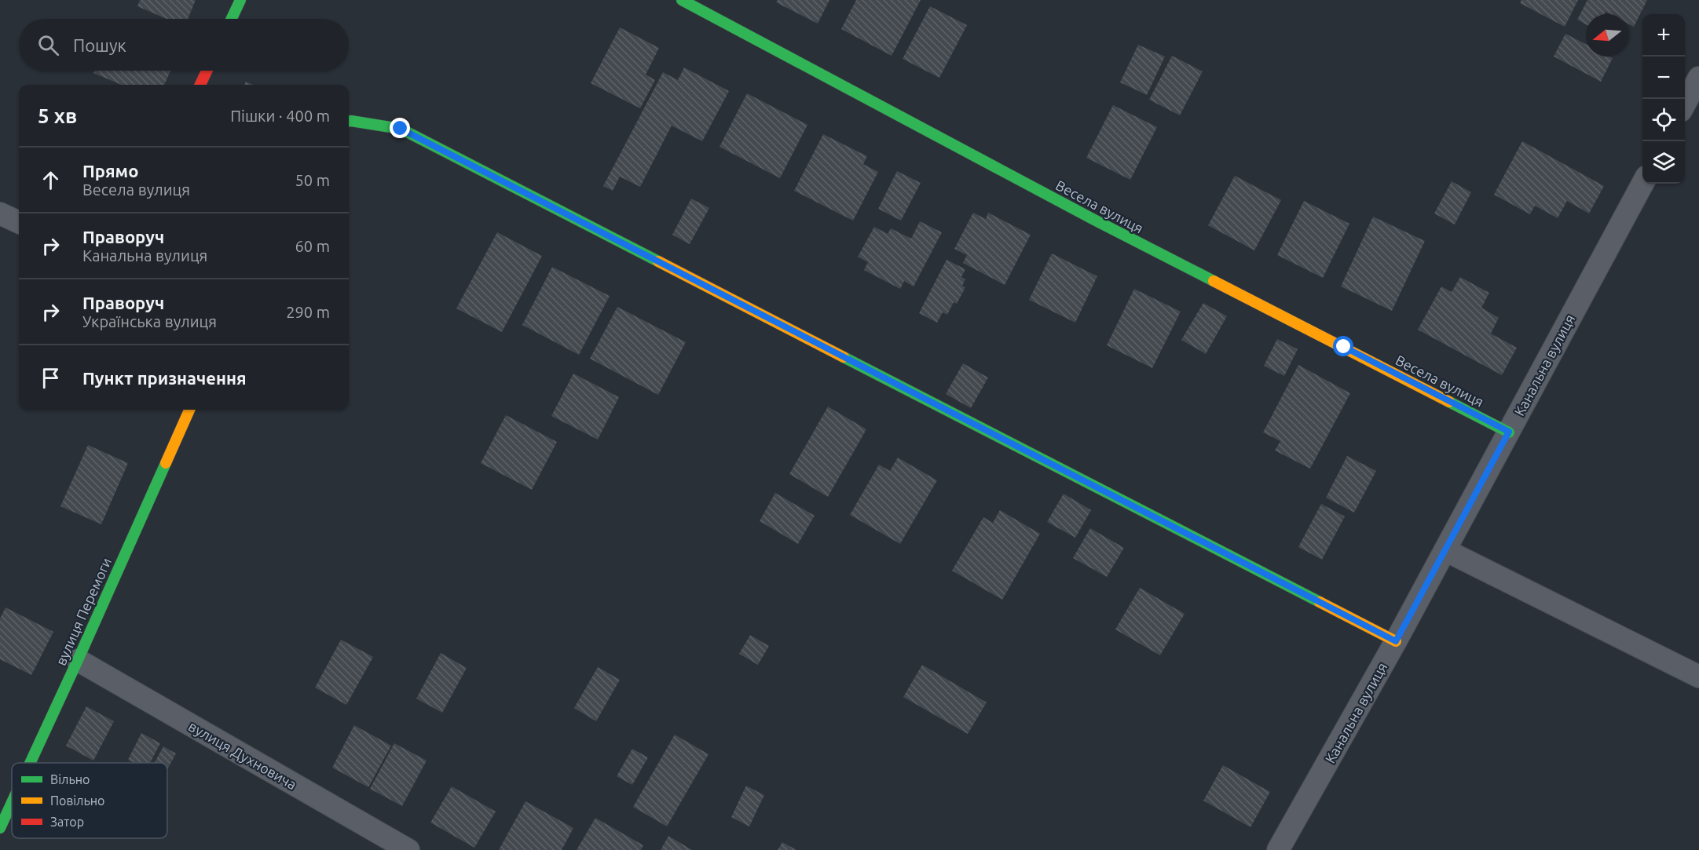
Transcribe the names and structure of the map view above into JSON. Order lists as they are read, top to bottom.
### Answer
{
  "streets": {
    "street": [
      "Весела вулиця",
      "Канальна вулиця",
      "вулиця Перемоги",
      "вулиця Духновича"
    ]
  },
  "crossings": [
    ["Весела вулиця", "Канальна вулиця"],
    ["вулиця Перемоги", "вулиця Духновича"]
  ],
  "legend": ["Вільно", "Повільно", "Затор"],
  "north": "left",
  "page": {
    "map_buttons": ["+", "−"],
    "search": "Пошук",
    "heading": ["5 хв", "Пішки · 400 m"],
    "list": [
      ["Прямо", "Весела вулиця", "50 m"],
      ["Праворуч", "Канальна вулиця", "60 m"],
      ["Праворуч", "Українська вулиця", "290 m"],
      "Пункт призначення"
    ]
  }
}
